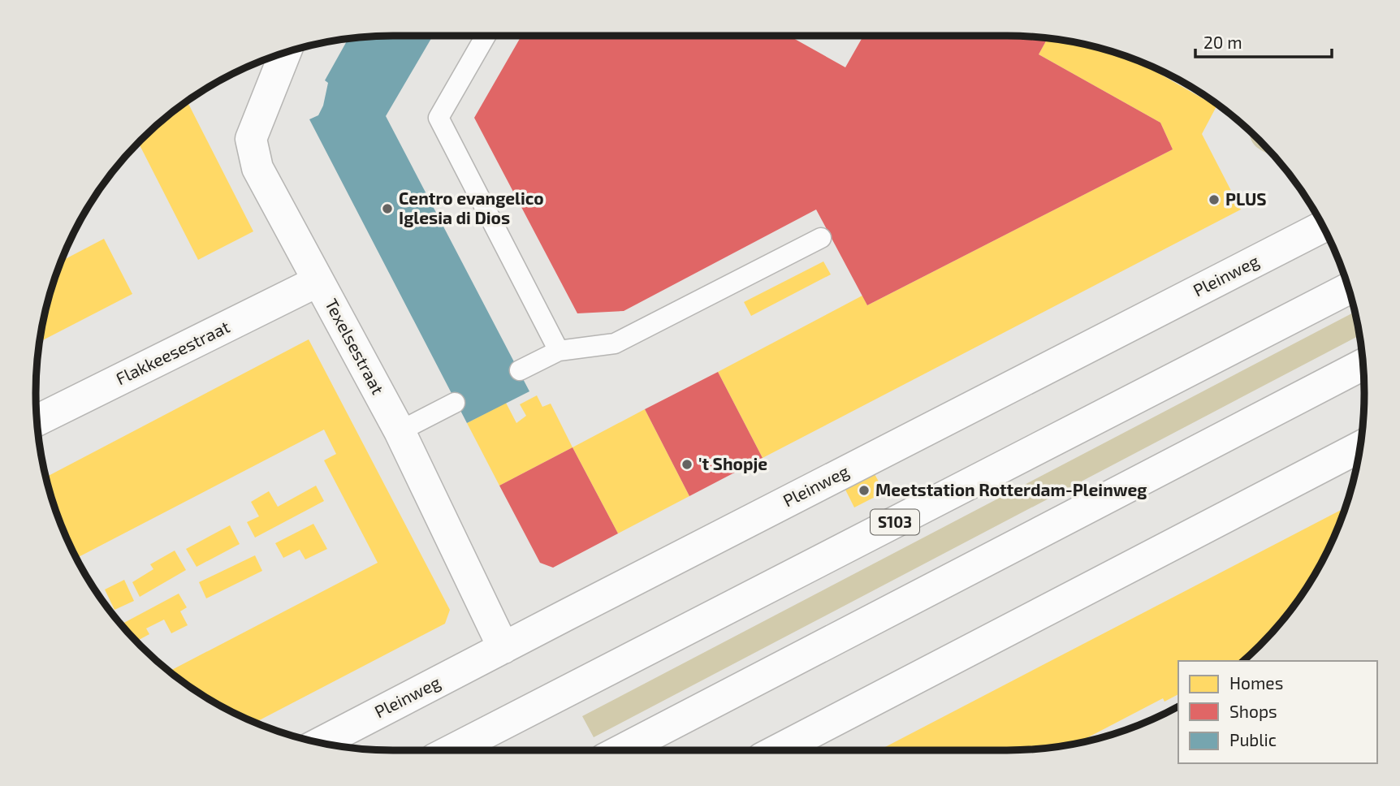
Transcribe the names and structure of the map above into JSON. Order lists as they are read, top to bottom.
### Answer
{
  "streets": {
    "street": [
      "Pleinweg",
      "Texelsestraat",
      "Flakkeesestraat",
      "S103"
    ]
  },
  "crossings": [
    ["Pleinweg", "Texelsestraat"],
    ["Texelsestraat", "Flakkeesestraat"]
  ],
  "places": [
    "PLUS",
    "Centro evangelico Iglesia di Dios",
    "'t Shopje",
    "Meetstation Rotterdam-Pleinweg"
  ],
  "legend": ["Homes", "Shops", "Public"],
  "scale_bar": "20 m"
}
